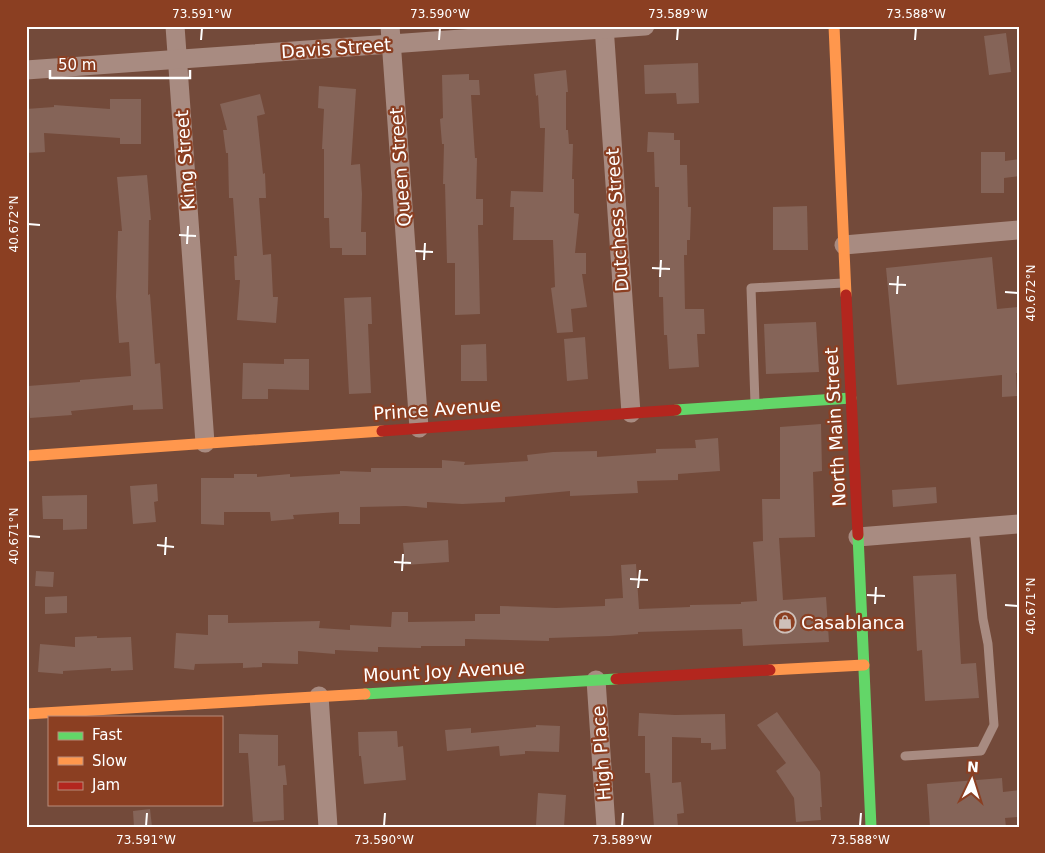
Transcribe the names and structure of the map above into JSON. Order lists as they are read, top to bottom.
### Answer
{
  "streets": {
    "street": [
      "Davis Street",
      "King Street",
      "Queen Street",
      "Dutchess Street",
      "Prince Avenue",
      "North Main Street",
      "Mount Joy Avenue",
      "High Place"
    ]
  },
  "crossings": [
    ["Davis Street", "King Street"],
    ["Davis Street", "Queen Street"],
    ["Davis Street", "Dutchess Street"],
    ["King Street", "Prince Avenue"],
    ["Queen Street", "Prince Avenue"],
    ["Dutchess Street", "Prince Avenue"],
    ["Prince Avenue", "North Main Street"],
    ["North Main Street", "Mount Joy Avenue"],
    ["Mount Joy Avenue", "High Place"]
  ],
  "places": {
    "shop": ["Casablanca"]
  },
  "legend": ["Fast", "Slow", "Jam"],
  "scale_bar": "50 m",
  "north": "top",
  "coordinates": [
    "73.591°W",
    "73.590°W",
    "73.589°W",
    "73.588°W",
    "40.672°N",
    "40.671°N"
  ]
}
